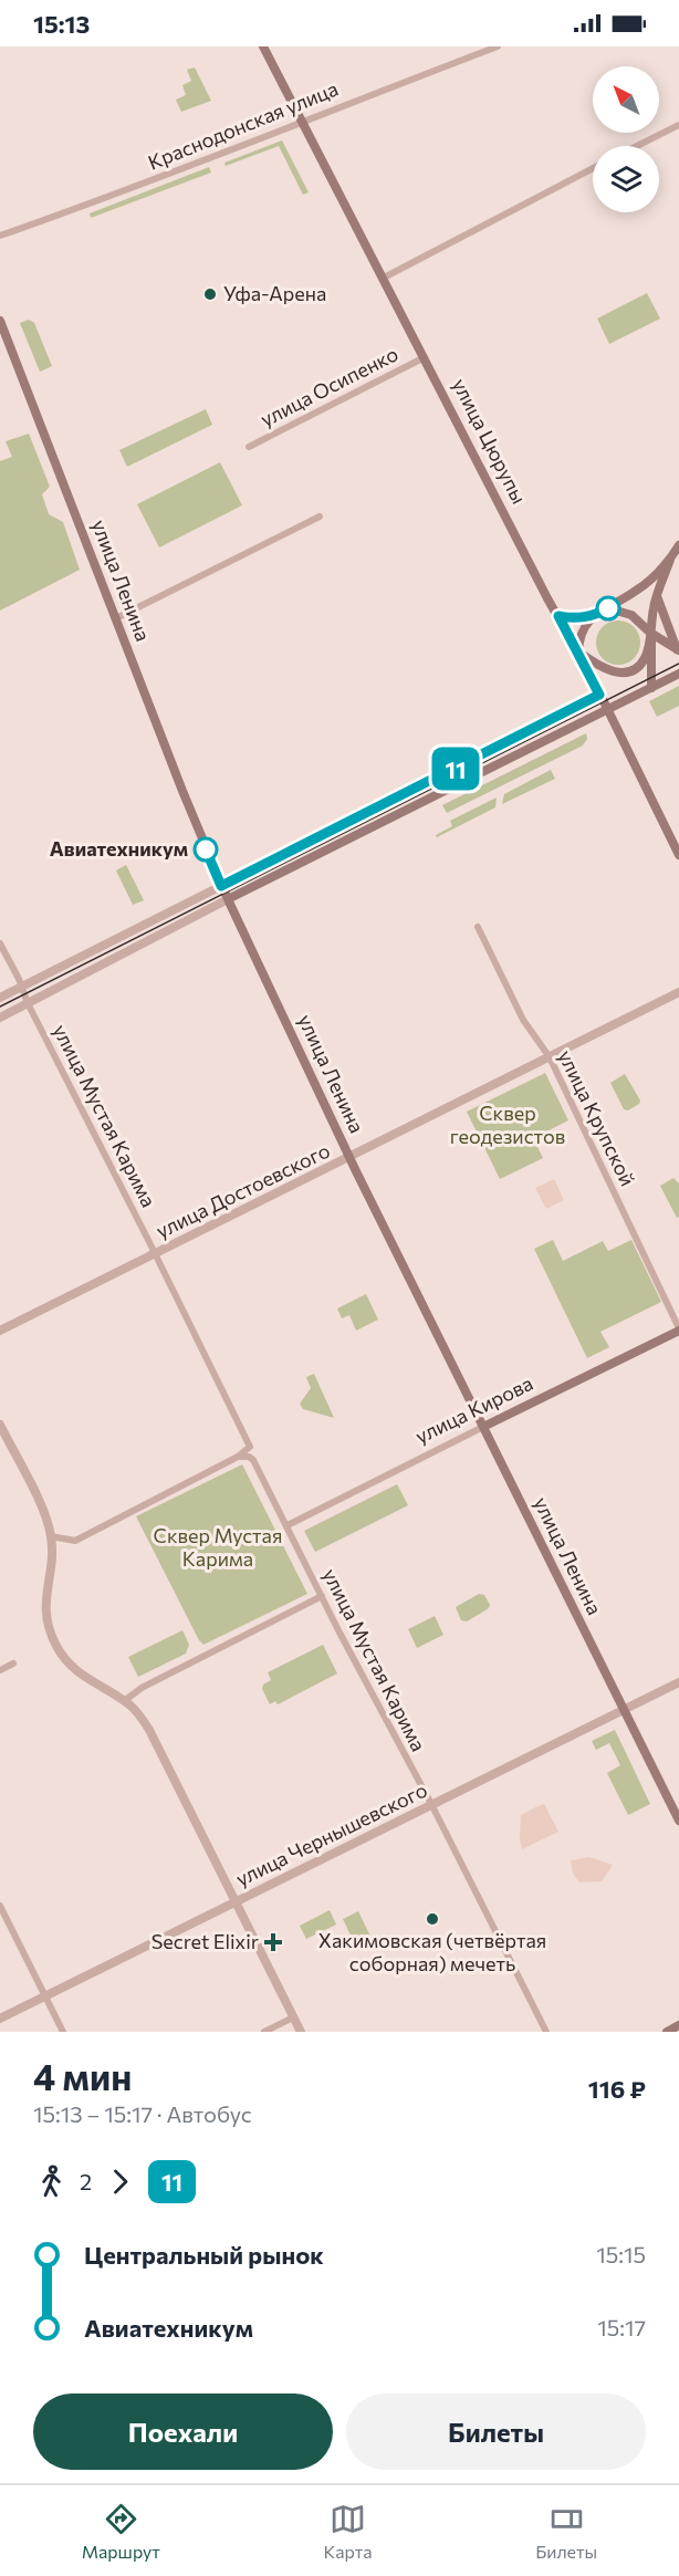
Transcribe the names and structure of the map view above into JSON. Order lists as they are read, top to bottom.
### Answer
{
  "streets": {
    "main road": ["улица Цюрупы", "улица Ленина", "улица Кирова"],
    "street": [
      "Краснодонская улица",
      "улица Осипенко",
      "улица Мустая Карима",
      "улица Крупской",
      "улица Достоевского",
      "улица Чернышевского"
    ]
  },
  "crossings": [
    ["Краснодонская улица", "улица Цюрупы"],
    ["улица Осипенко", "улица Цюрупы"],
    ["улица Ленина", "улица Достоевского"],
    ["улица Ленина", "улица Кирова"],
    ["улица Ленина", "улица Чернышевского"],
    ["улица Мустая Карима", "улица Достоевского"],
    ["улица Мустая Карима", "улица Кирова"],
    ["улица Мустая Карима", "улица Чернышевского"],
    ["улица Крупской", "улица Достоевского"],
    ["улица Крупской", "улица Кирова"]
  ],
  "parks": ["Сквер геодезистов", "Сквер Мустая Карима"],
  "places": {
    "other": ["Уфа-Арена", "Авиатехникум", "Хакимовская (четвёртая соборная) мечеть"],
    "health": ["Secret Elixir"]
  },
  "lines": ["bus line 11"],
  "north": "top left",
  "page": {
    "status": "15:13",
    "on_map": "11",
    "heading": ["4 мин", "15:13 – 15:17 · Автобус", "116 ₽"],
    "legs": ["2", "11"],
    "list": [
      {
        "name": "Центральный рынок",
        "value": "15:15"
      },
      {
        "name": "Авиатехникум",
        "value": "15:17"
      }
    ],
    "buttons": ["Поехали", "Билеты"],
    "tabs": ["Маршрут", "Карта", "Билеты"]
  }
}
